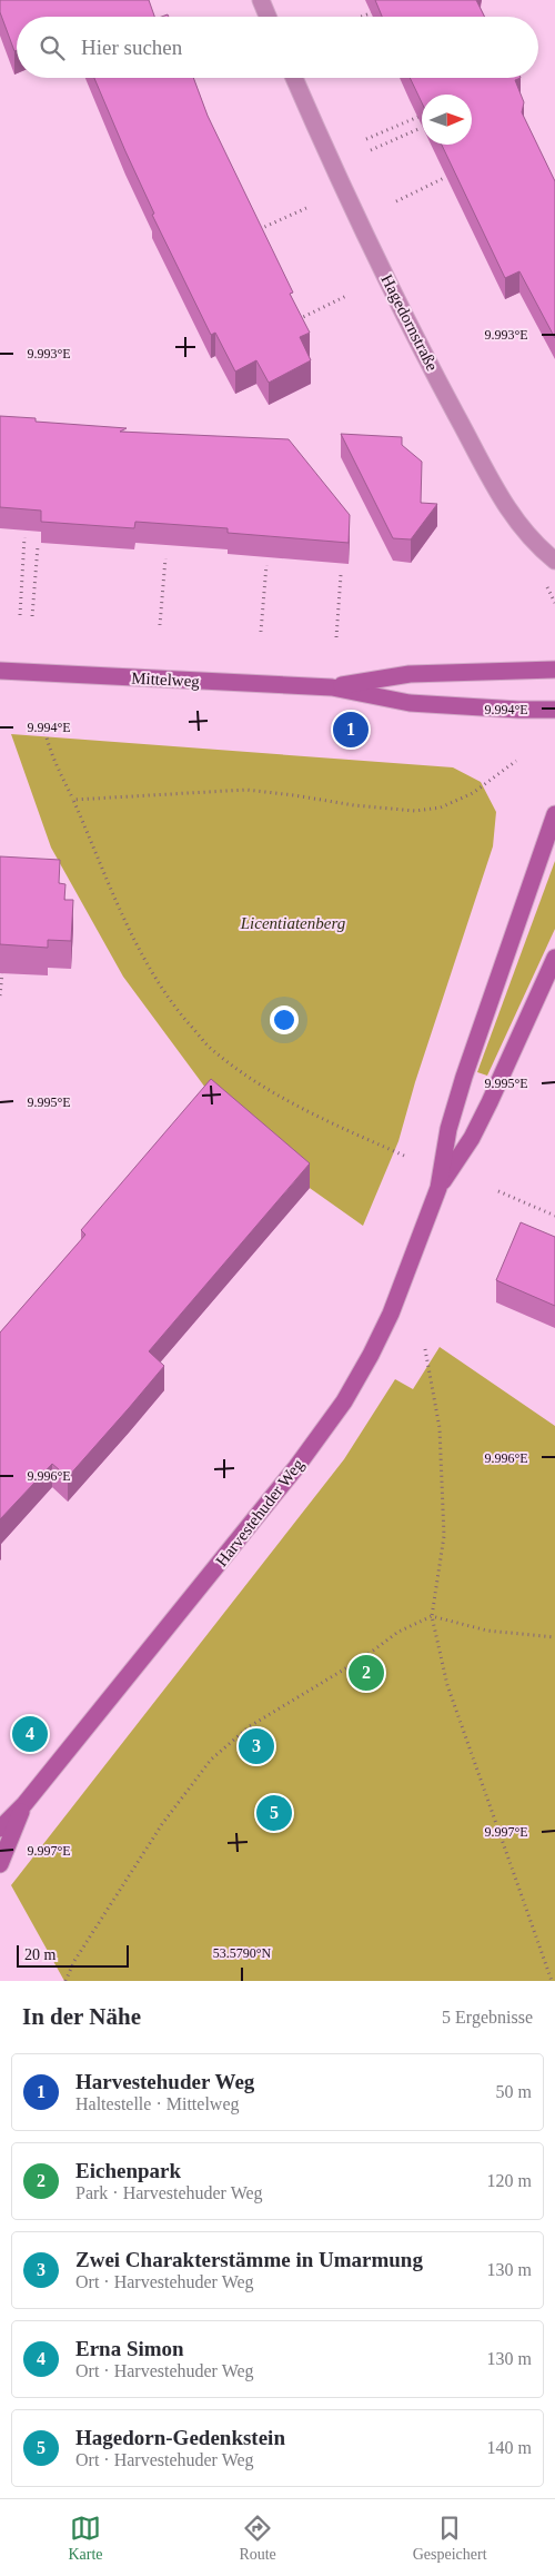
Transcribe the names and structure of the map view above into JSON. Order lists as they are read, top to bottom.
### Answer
{
  "streets": {
    "street": ["Hagedornstraße", "Mittelweg", "Harvestehuder Weg"]
  },
  "parks": ["Licentiatenberg"],
  "scale_bar": "20 m",
  "north": "right",
  "page": {
    "search": "Hier suchen",
    "pins": [
      "1",
      "2",
      "4",
      "3",
      "5"
    ],
    "scale": "20 m",
    "heading": ["In der Nähe", "5 Ergebnisse"],
    "list": [
      {
        "mark": "1",
        "name": "Harvestehuder Weg",
        "note": "Haltestelle · Mittelweg",
        "value": "50 m"
      },
      {
        "mark": "2",
        "name": "Eichenpark",
        "note": "Park · Harvestehuder Weg",
        "value": "120 m"
      },
      {
        "mark": "3",
        "name": "Zwei Charakterstämme in Umarmung",
        "note": "Ort · Harvestehuder Weg",
        "value": "130 m"
      },
      {
        "mark": "4",
        "name": "Erna Simon",
        "note": "Ort · Harvestehuder Weg",
        "value": "130 m"
      },
      {
        "mark": "5",
        "name": "Hagedorn-Gedenkstein",
        "note": "Ort · Harvestehuder Weg",
        "value": "140 m"
      }
    ],
    "nav": ["Karte", "Route", "Gespeichert"]
  },
  "coordinates": [
    "9.993°E",
    "9.994°E",
    "9.995°E",
    "9.996°E",
    "9.997°E",
    "53.5790°N"
  ]
}
